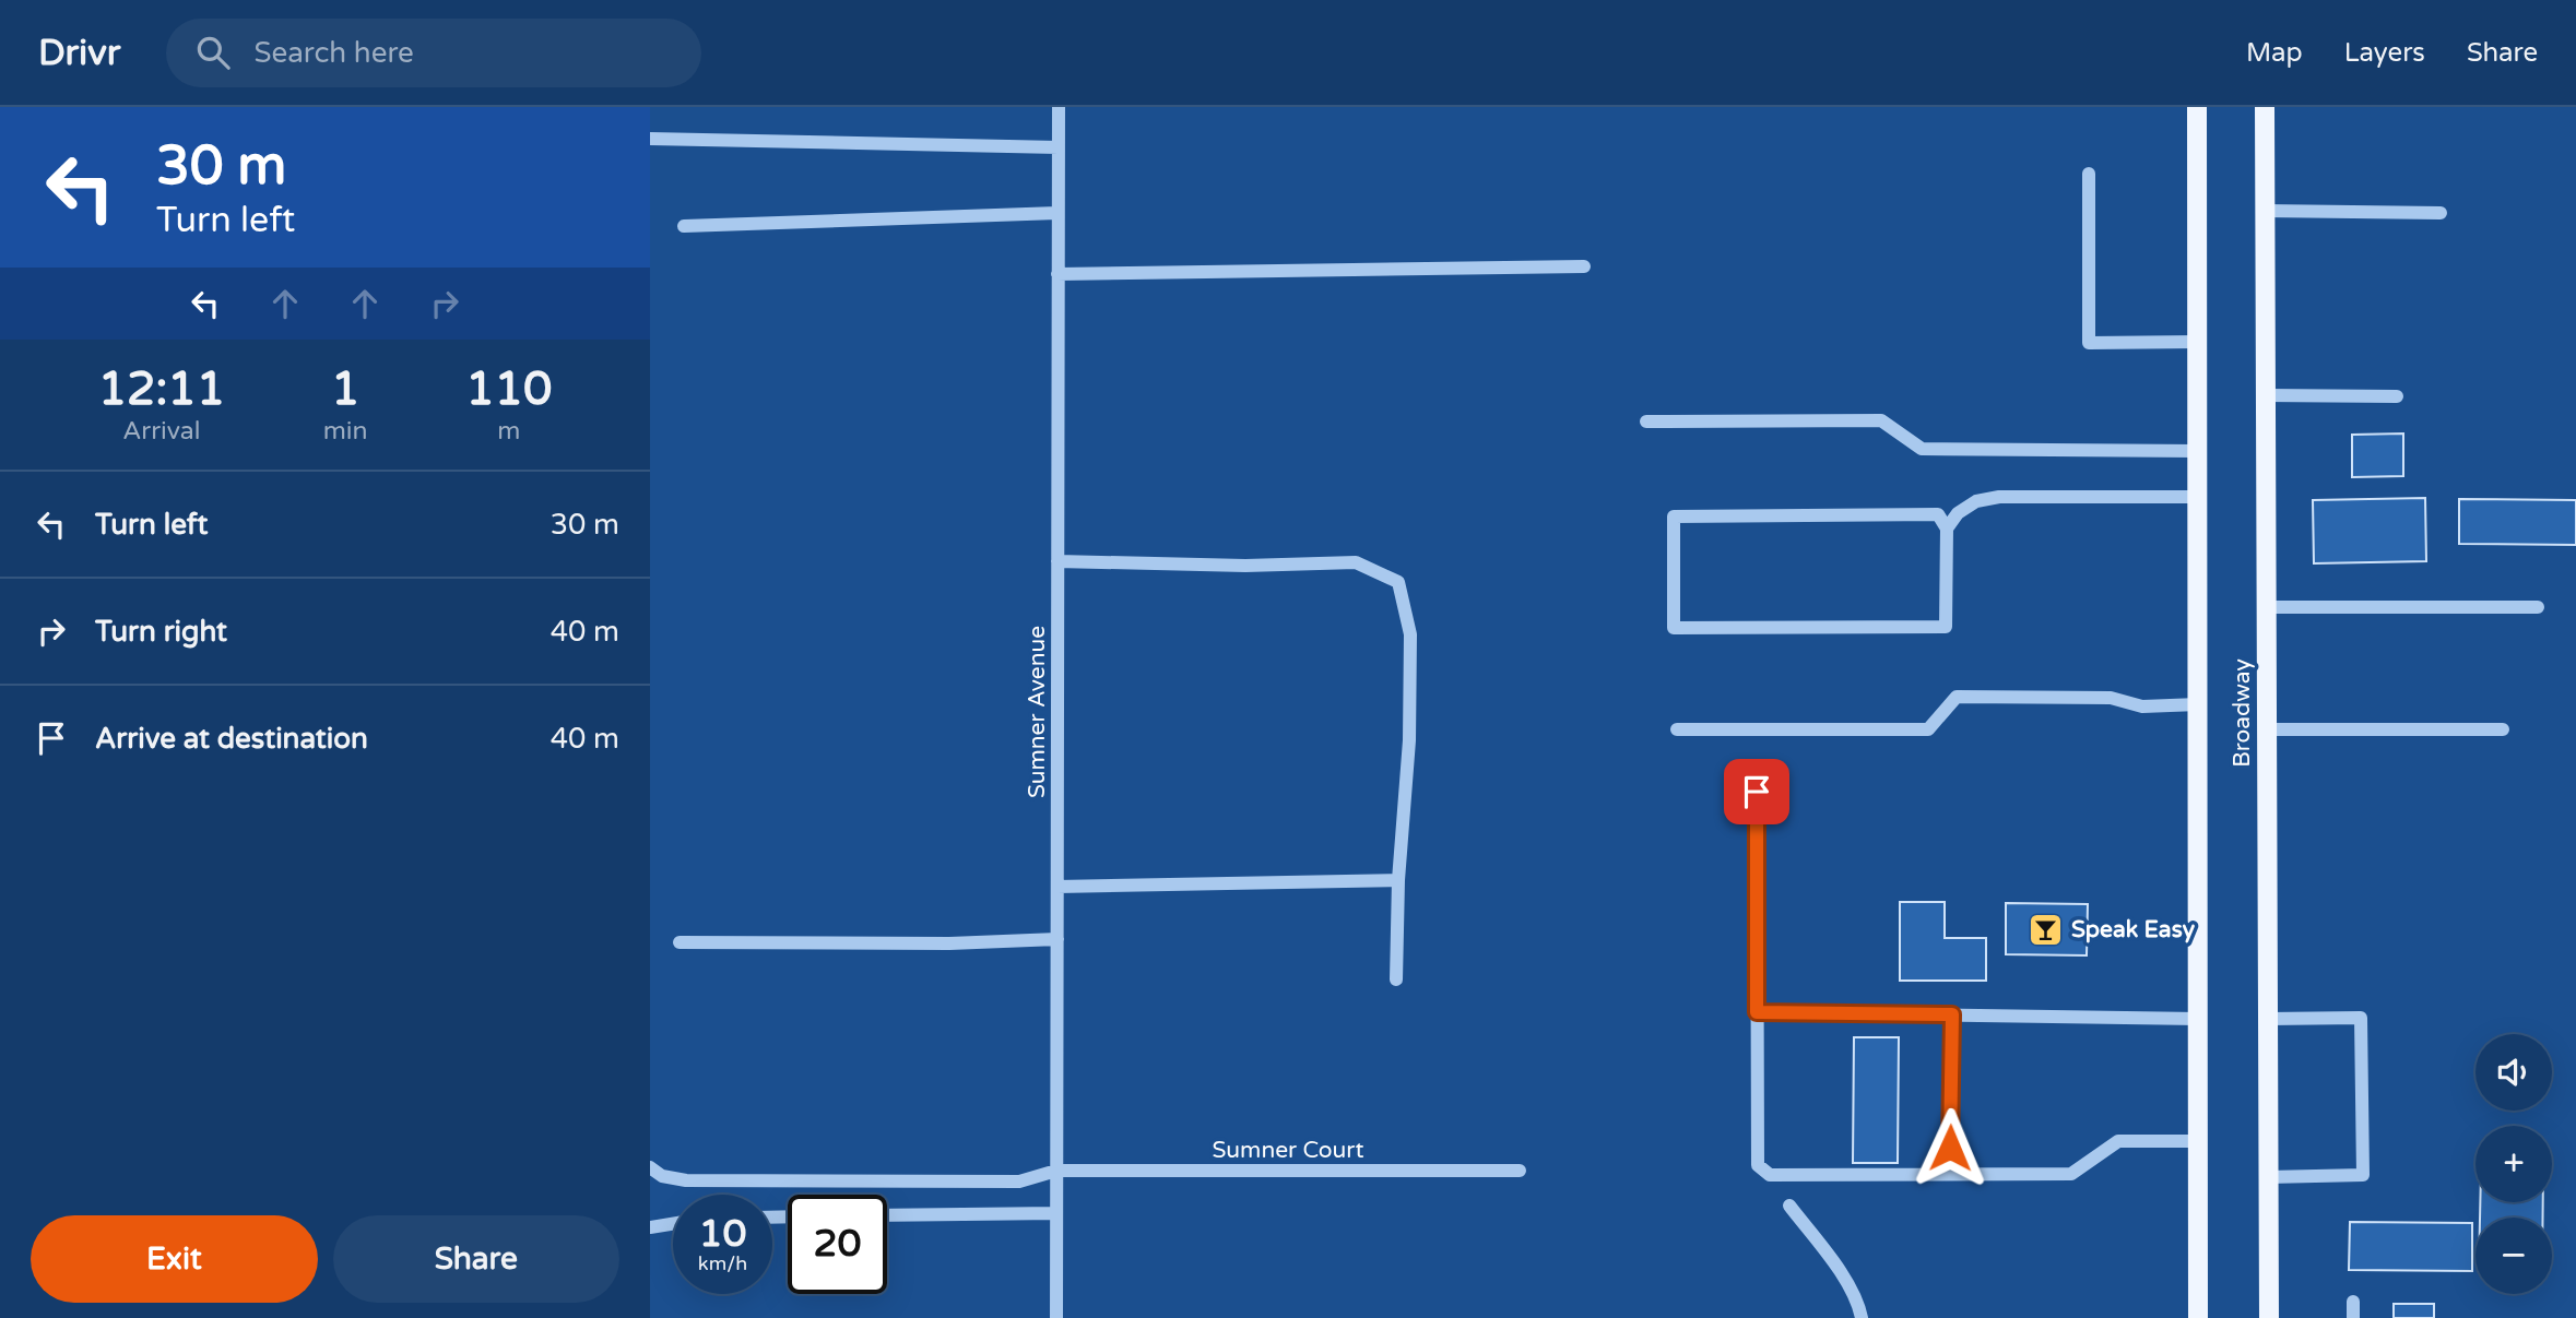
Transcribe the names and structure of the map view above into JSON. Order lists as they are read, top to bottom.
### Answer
{
  "streets": {
    "main road": ["Broadway"],
    "street": ["Sumner Avenue", "Sumner Court"]
  },
  "crossings": [
    ["Sumner Avenue", "Sumner Court"]
  ],
  "places": {
    "bar": ["Speak Easy"]
  },
  "page": {
    "header": "Drivr",
    "search": "Search here",
    "nav": ["Map", "Layers", "Share"],
    "turn": ["30 m", "Turn left"],
    "eta": [
      "12:11",
      "Arrival",
      "1",
      "min",
      "110",
      "m"
    ],
    "list": [
      {
        "name": "Turn left",
        "value": "30 m"
      },
      {
        "name": "Turn right",
        "value": "40 m"
      },
      {
        "name": "Arrive at destination",
        "value": "40 m"
      }
    ],
    "map_buttons": ["+", "−"],
    "speed": "10 km/h",
    "limit": "20",
    "buttons": ["Exit", "Share"]
  }
}
